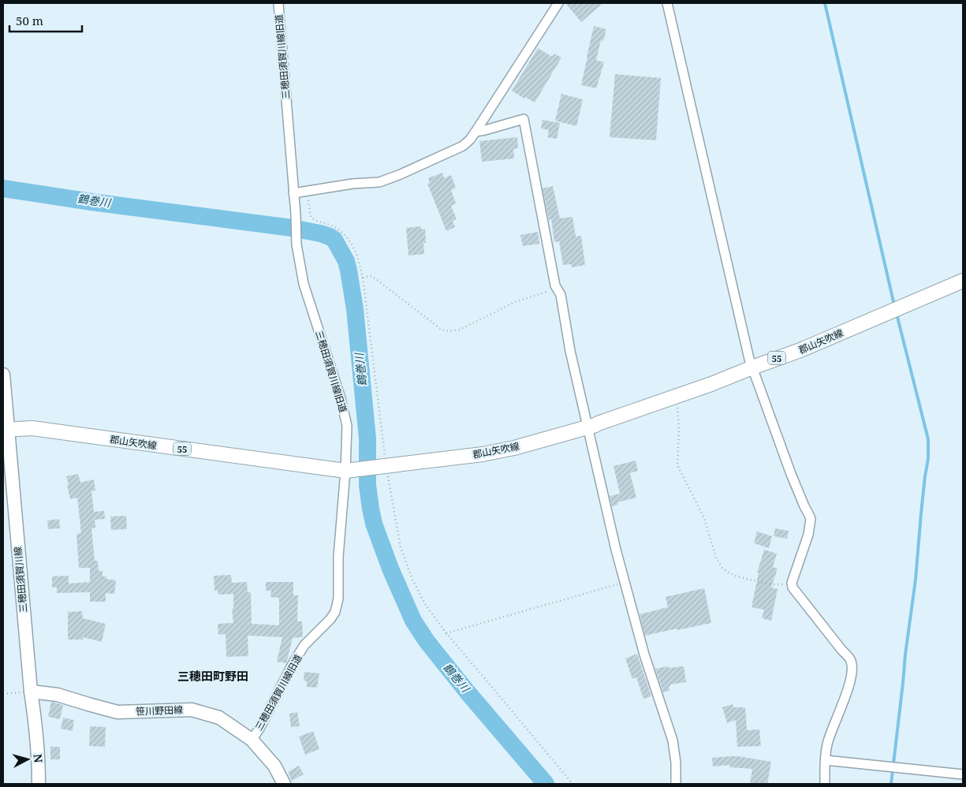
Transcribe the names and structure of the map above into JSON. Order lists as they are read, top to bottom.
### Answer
{
  "streets": {
    "main road": [
      "郡山矢吹線",
      "55",
      "三穂田須賀川線",
      "笹川野田線"
    ],
    "street": ["三穂田須賀川線旧道"]
  },
  "crossings": [
    ["三穂田須賀川線旧道", "郡山矢吹線"],
    ["三穂田須賀川線旧道", "笹川野田線"],
    ["郡山矢吹線", "三穂田須賀川線"],
    ["三穂田須賀川線", "笹川野田線"]
  ],
  "districts": ["三穂田町野田"],
  "water": ["鶴巻川"],
  "scale_bar": "50 m",
  "north": "right"
}
